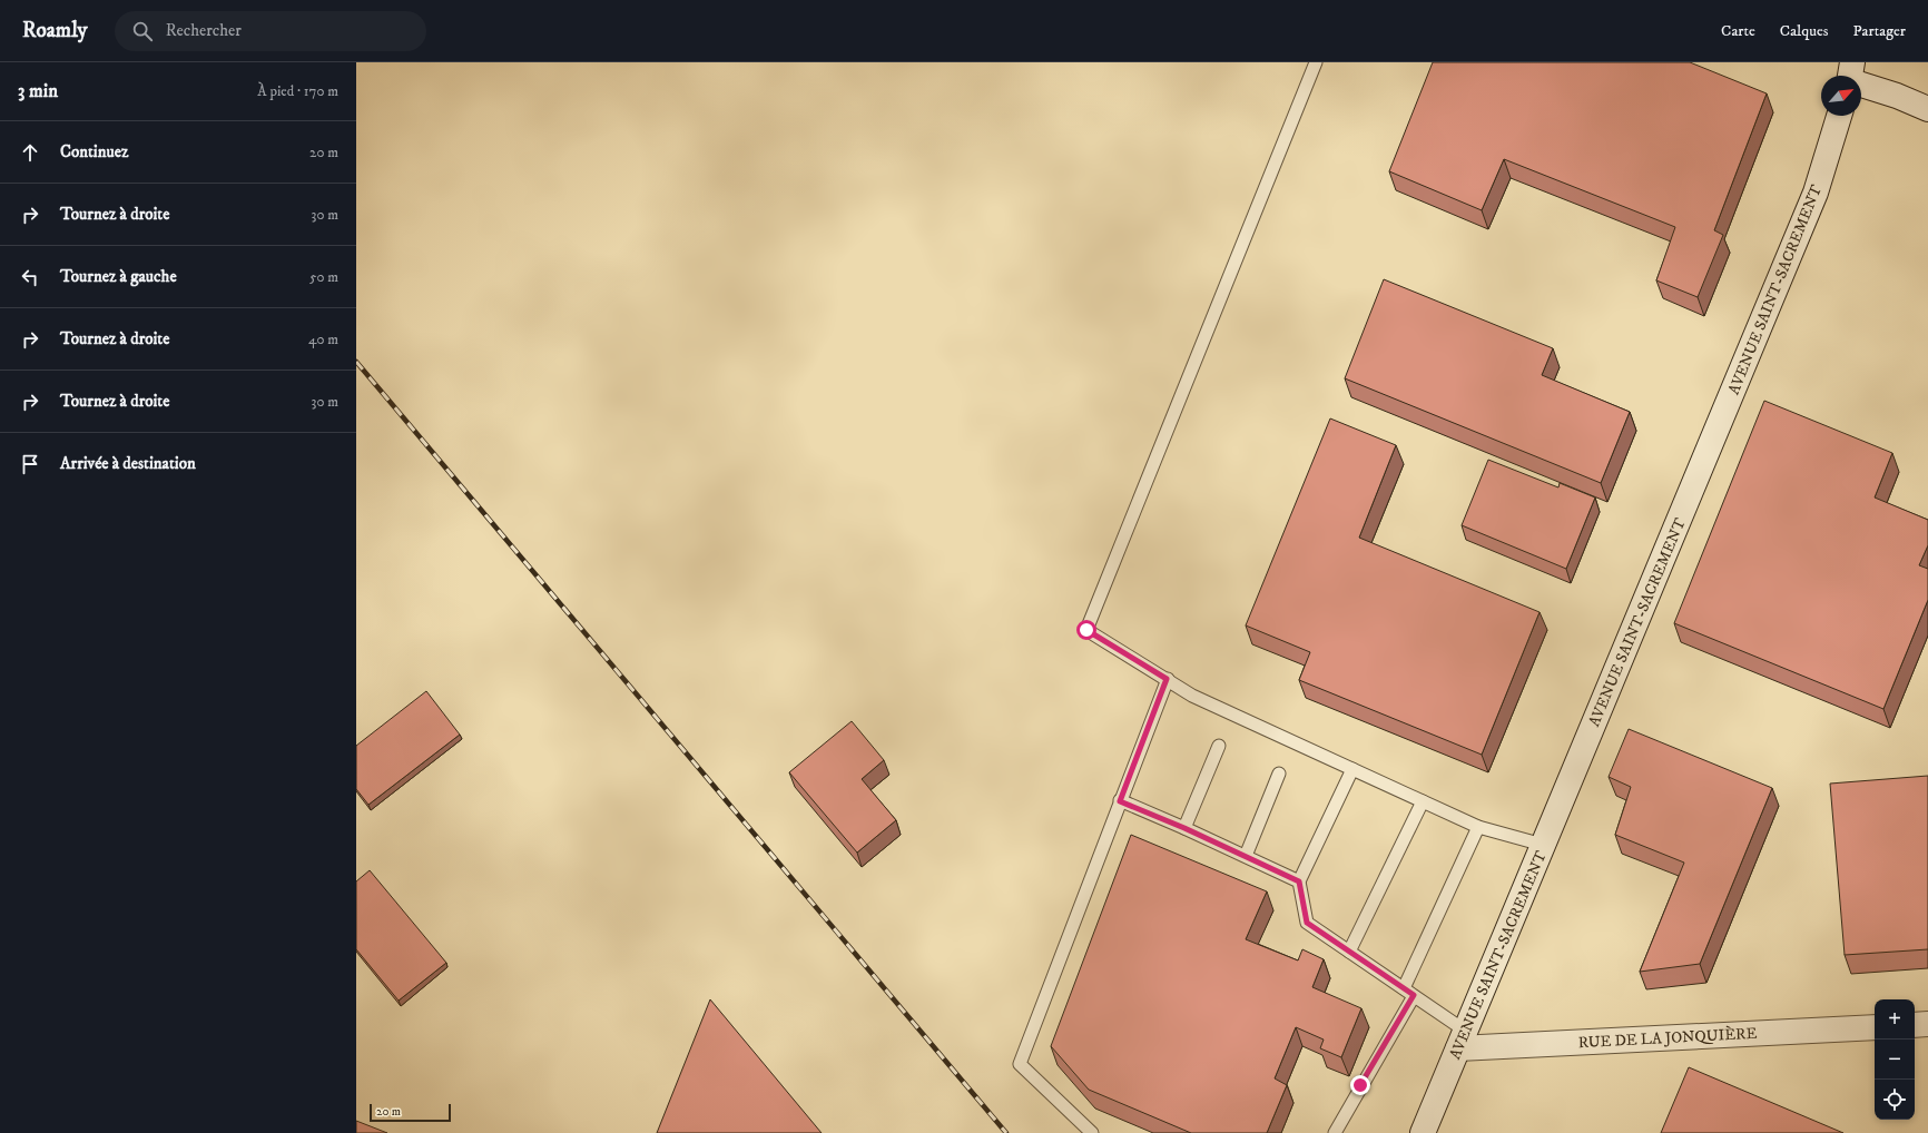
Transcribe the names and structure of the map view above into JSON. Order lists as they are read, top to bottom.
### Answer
{
  "streets": {
    "main road": ["AVENUE SAINT-SACREMENT", "RUE DE LA JONQUIÈRE"]
  },
  "crossings": [
    ["AVENUE SAINT-SACREMENT", "RUE DE LA JONQUIÈRE"]
  ],
  "scale_bar": "20 m",
  "north": "top right",
  "page": {
    "header": "Roamly",
    "search": "Rechercher",
    "nav": ["Carte", "Calques", "Partager"],
    "heading": ["3 min", "À pied · 170 m"],
    "list": [
      ["Continuez", "20 m"],
      ["Tournez à droite", "30 m"],
      ["Tournez à gauche", "50 m"],
      ["Tournez à droite", "40 m"],
      ["Tournez à droite", "30 m"],
      "Arrivée à destination"
    ],
    "map_buttons": ["+", "−"],
    "scale": "20 m"
  }
}
